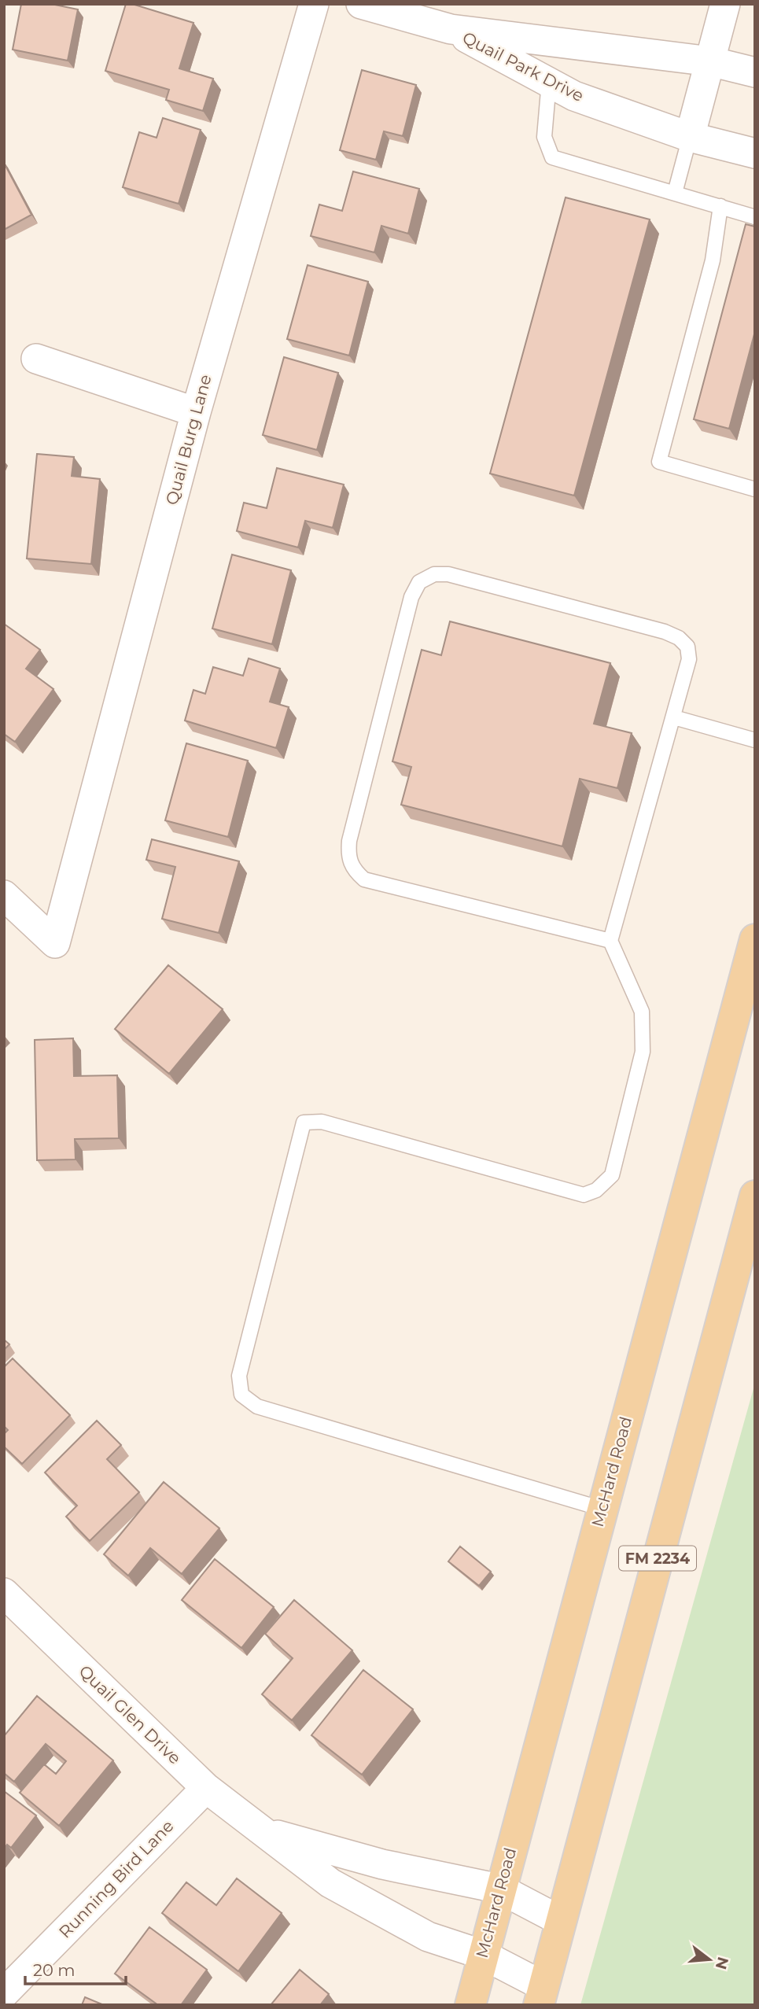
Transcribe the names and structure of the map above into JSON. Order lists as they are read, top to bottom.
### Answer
{
  "streets": {
    "main road": ["McHard Road", "FM 2234"],
    "street": [
      "Quail Park Drive",
      "Quail Burg Lane",
      "Quail Glen Drive",
      "Running Bird Lane"
    ]
  },
  "crossings": [
    ["McHard Road", "Quail Glen Drive"],
    ["FM 2234", "Quail Glen Drive"],
    ["Quail Glen Drive", "Running Bird Lane"]
  ],
  "scale_bar": "20 m",
  "north": "right"
}
